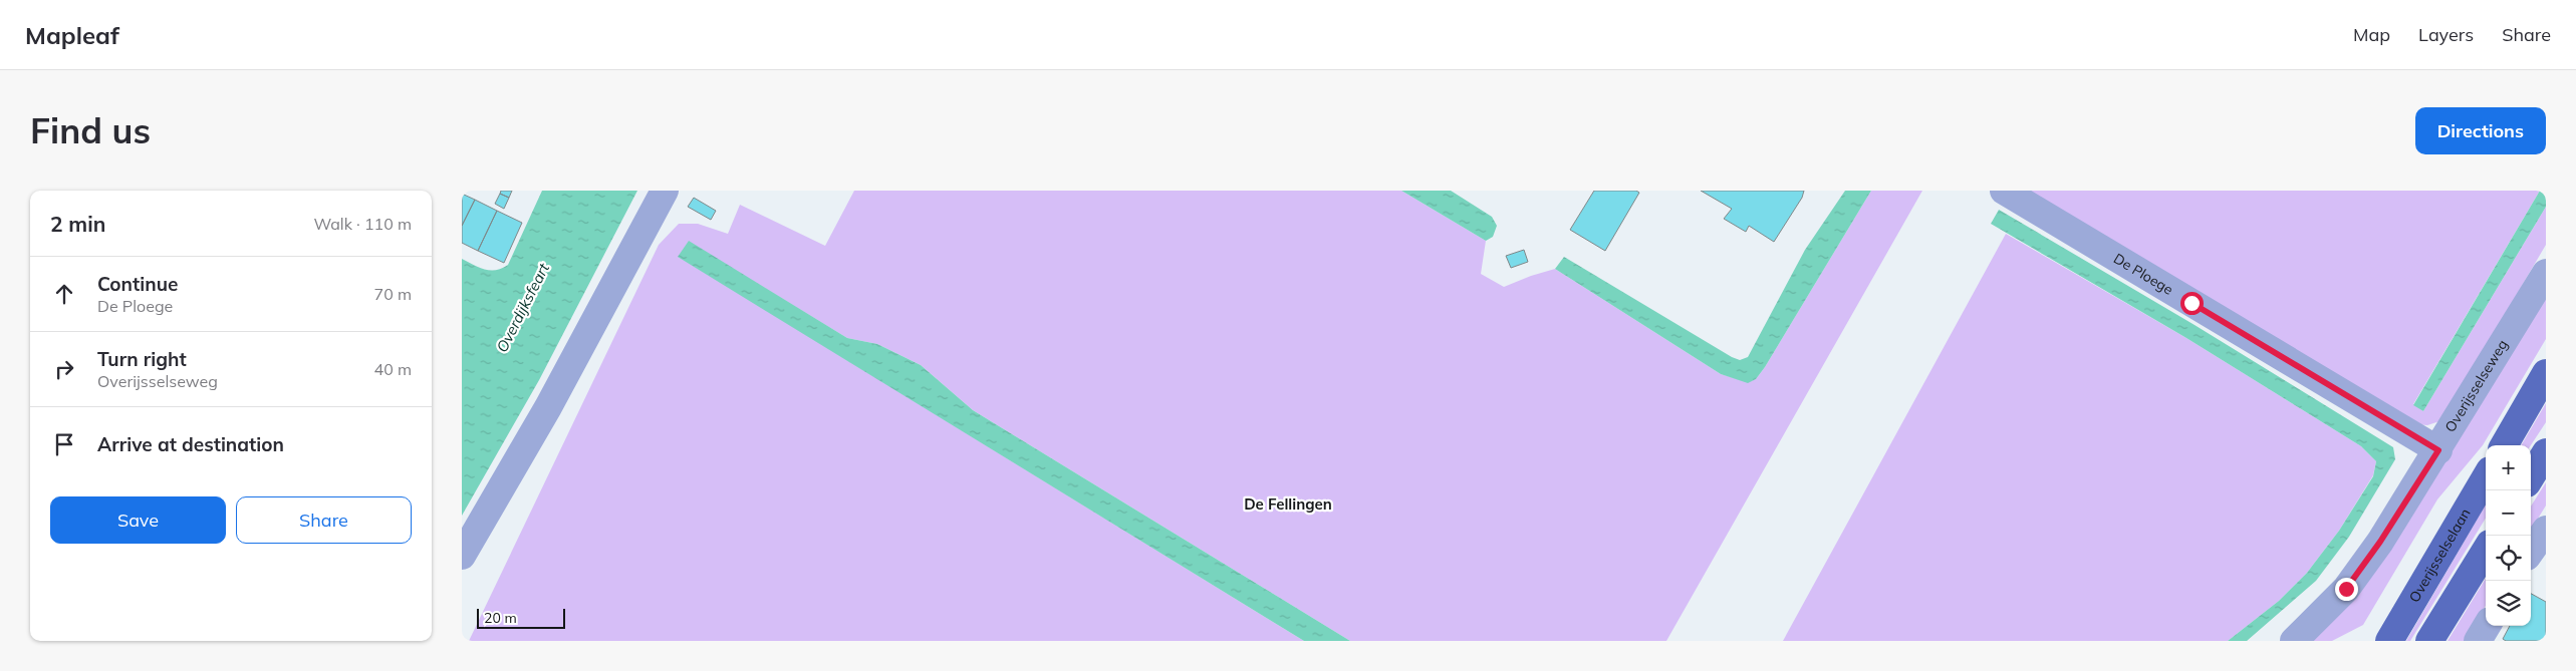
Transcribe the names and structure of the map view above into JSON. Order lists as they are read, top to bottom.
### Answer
{
  "streets": {
    "main road": ["Overijsselselaan"],
    "street": ["De Ploege", "Overijsselseweg"]
  },
  "crossings": [
    ["De Ploege", "Overijsselseweg"]
  ],
  "districts": ["De Fellingen"],
  "water": ["Overdijksfeart"],
  "scale_bar": "20 m",
  "page": {
    "header": "Mapleaf",
    "nav": ["Map", "Layers", "Share"],
    "buttons": [
      "Directions",
      ["Save", "Share"]
    ],
    "title": "Find us",
    "heading": ["2 min", "Walk · 110 m"],
    "list": [
      ["Continue", "De Ploege", "70 m"],
      ["Turn right", "Overijsselseweg", "40 m"],
      "Arrive at destination"
    ],
    "map_buttons": ["+", "−"],
    "scale": "20 m"
  }
}
